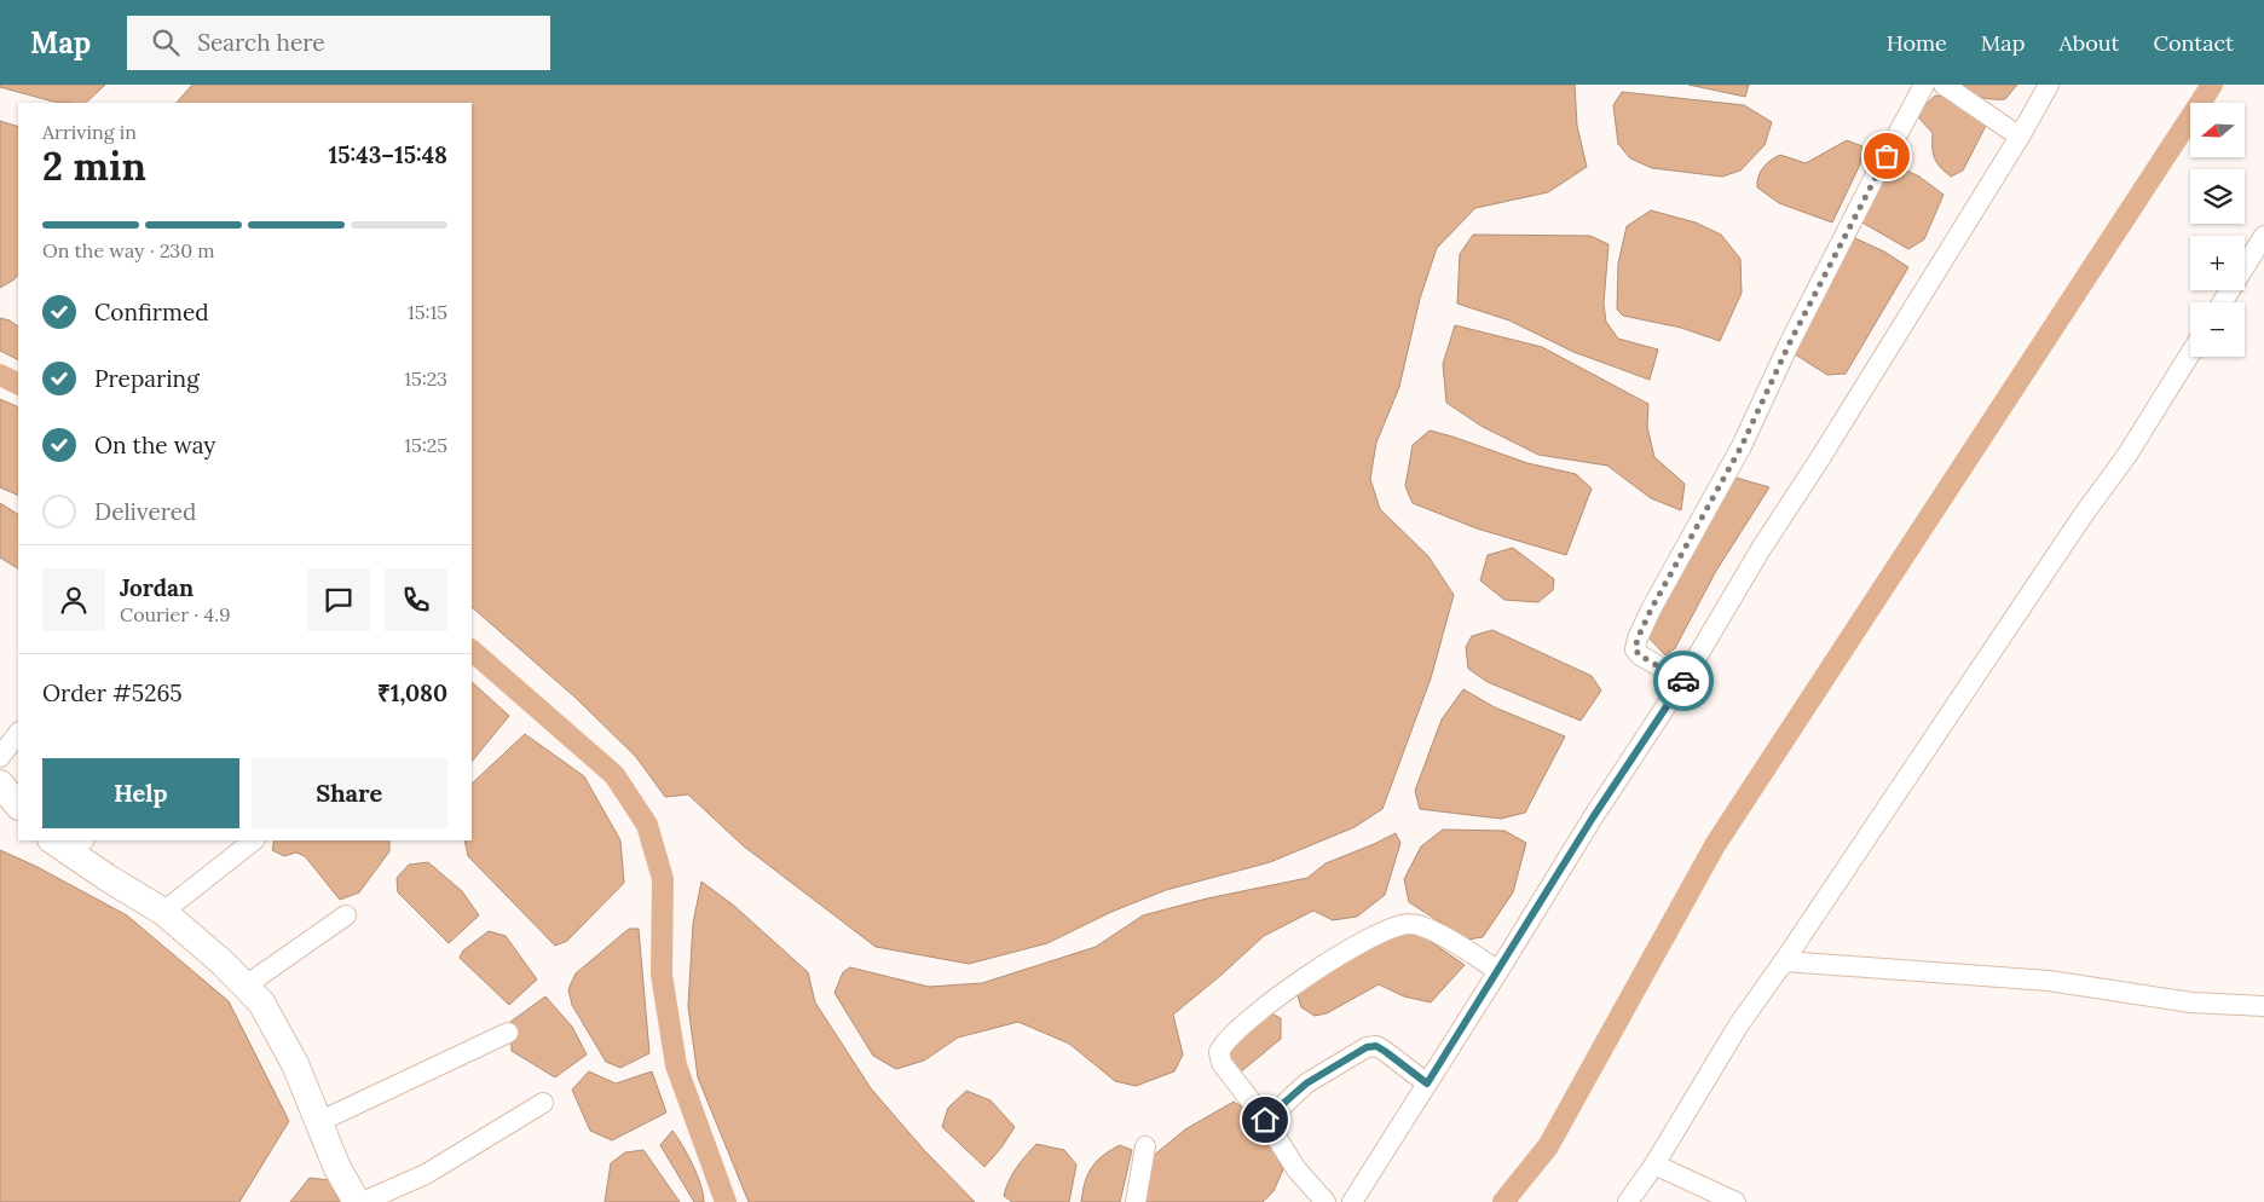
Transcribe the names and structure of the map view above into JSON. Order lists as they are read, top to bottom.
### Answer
{
  "north": "left",
  "page": {
    "header": "Map",
    "search": "Search here",
    "nav": [
      "Home",
      "Map",
      "About",
      "Contact"
    ],
    "map_buttons": ["+", "−"],
    "heading": ["2 min", "Arriving in", "15:43–15:48"],
    "panel": [
      "Jordan",
      "Courier · 4.9",
      "Order #5265",
      "₹1,080"
    ],
    "bar": "On the way · 230 m",
    "list": [
      ["Confirmed", "15:15"],
      ["Preparing", "15:23"],
      ["On the way", "15:25"],
      "Delivered"
    ],
    "buttons": ["Help", "Share"]
  }
}
